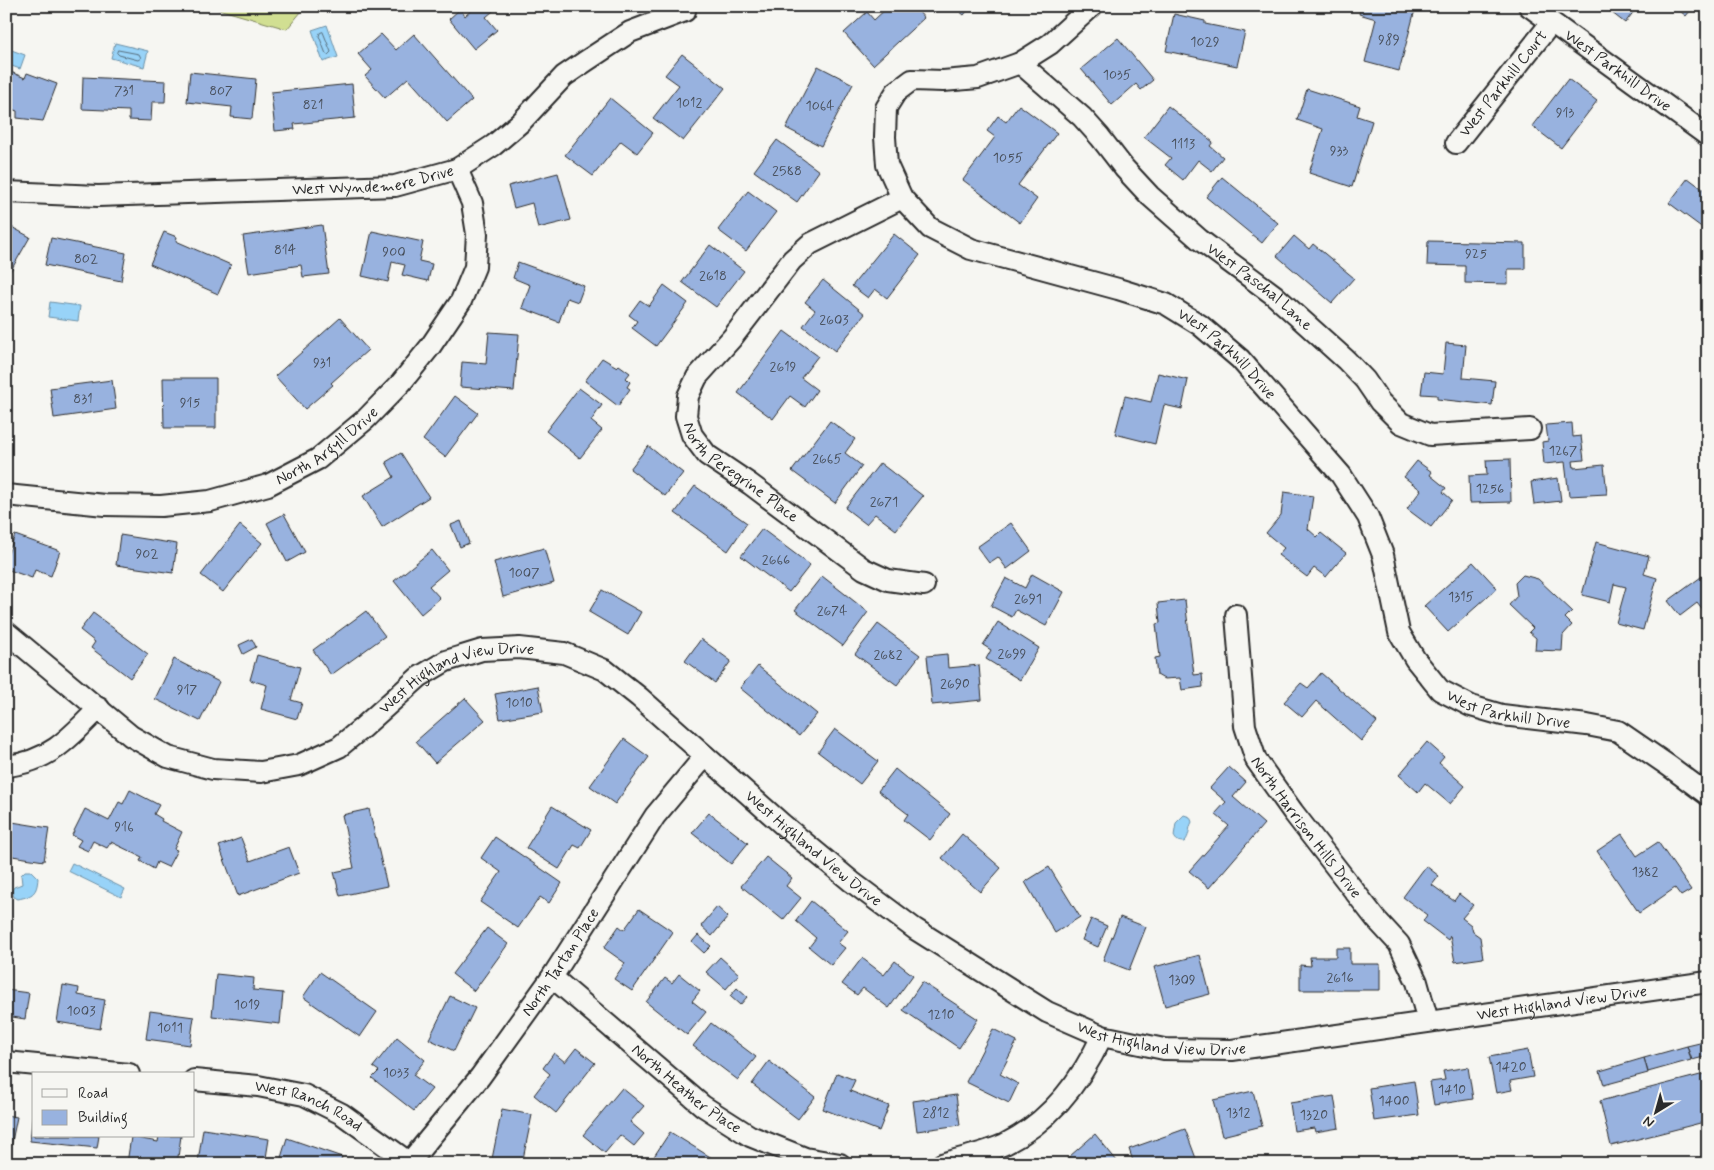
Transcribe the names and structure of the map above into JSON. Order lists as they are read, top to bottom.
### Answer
{
  "streets": {
    "street": [
      "West Parkhill Drive",
      "West Parkhill Court",
      "West Wyndemere Drive",
      "West Paschal Lane",
      "North Argyll Drive",
      "North Peregrine Place",
      "West Highland View Drive",
      "North Harrison Hills Drive",
      "North Tartan Place",
      "North Heather Place",
      "West Ranch Road"
    ]
  },
  "crossings": [
    ["West Parkhill Drive", "West Parkhill Court"],
    ["West Parkhill Drive", "West Paschal Lane"],
    ["West Parkhill Drive", "North Peregrine Place"],
    ["West Wyndemere Drive", "North Argyll Drive"],
    ["West Highland View Drive", "North Harrison Hills Drive"],
    ["West Highland View Drive", "North Tartan Place"],
    ["North Tartan Place", "North Heather Place"],
    ["North Tartan Place", "West Ranch Road"]
  ],
  "house_numbers": [
    "989",
    "1029",
    "1035",
    "731",
    "807",
    "1012",
    "821",
    "1064",
    "913",
    "1113",
    "933",
    "1055",
    "2588",
    "814",
    "900",
    "925",
    "802",
    "2618",
    "2603",
    "931",
    "2619",
    "831",
    "915",
    "1267",
    "2665",
    "1256",
    "2671",
    "902",
    "2666",
    "1007",
    "1315",
    "2691",
    "2674",
    "2699",
    "2682",
    "2690",
    "917",
    "1010",
    "916",
    "1382",
    "2616",
    "1309",
    "1019",
    "1003",
    "1210",
    "1011",
    "1420",
    "1033",
    "1410",
    "1400",
    "2812",
    "1312",
    "1320"
  ],
  "legend": ["Road", "Building"],
  "north": "bottom left"
}
